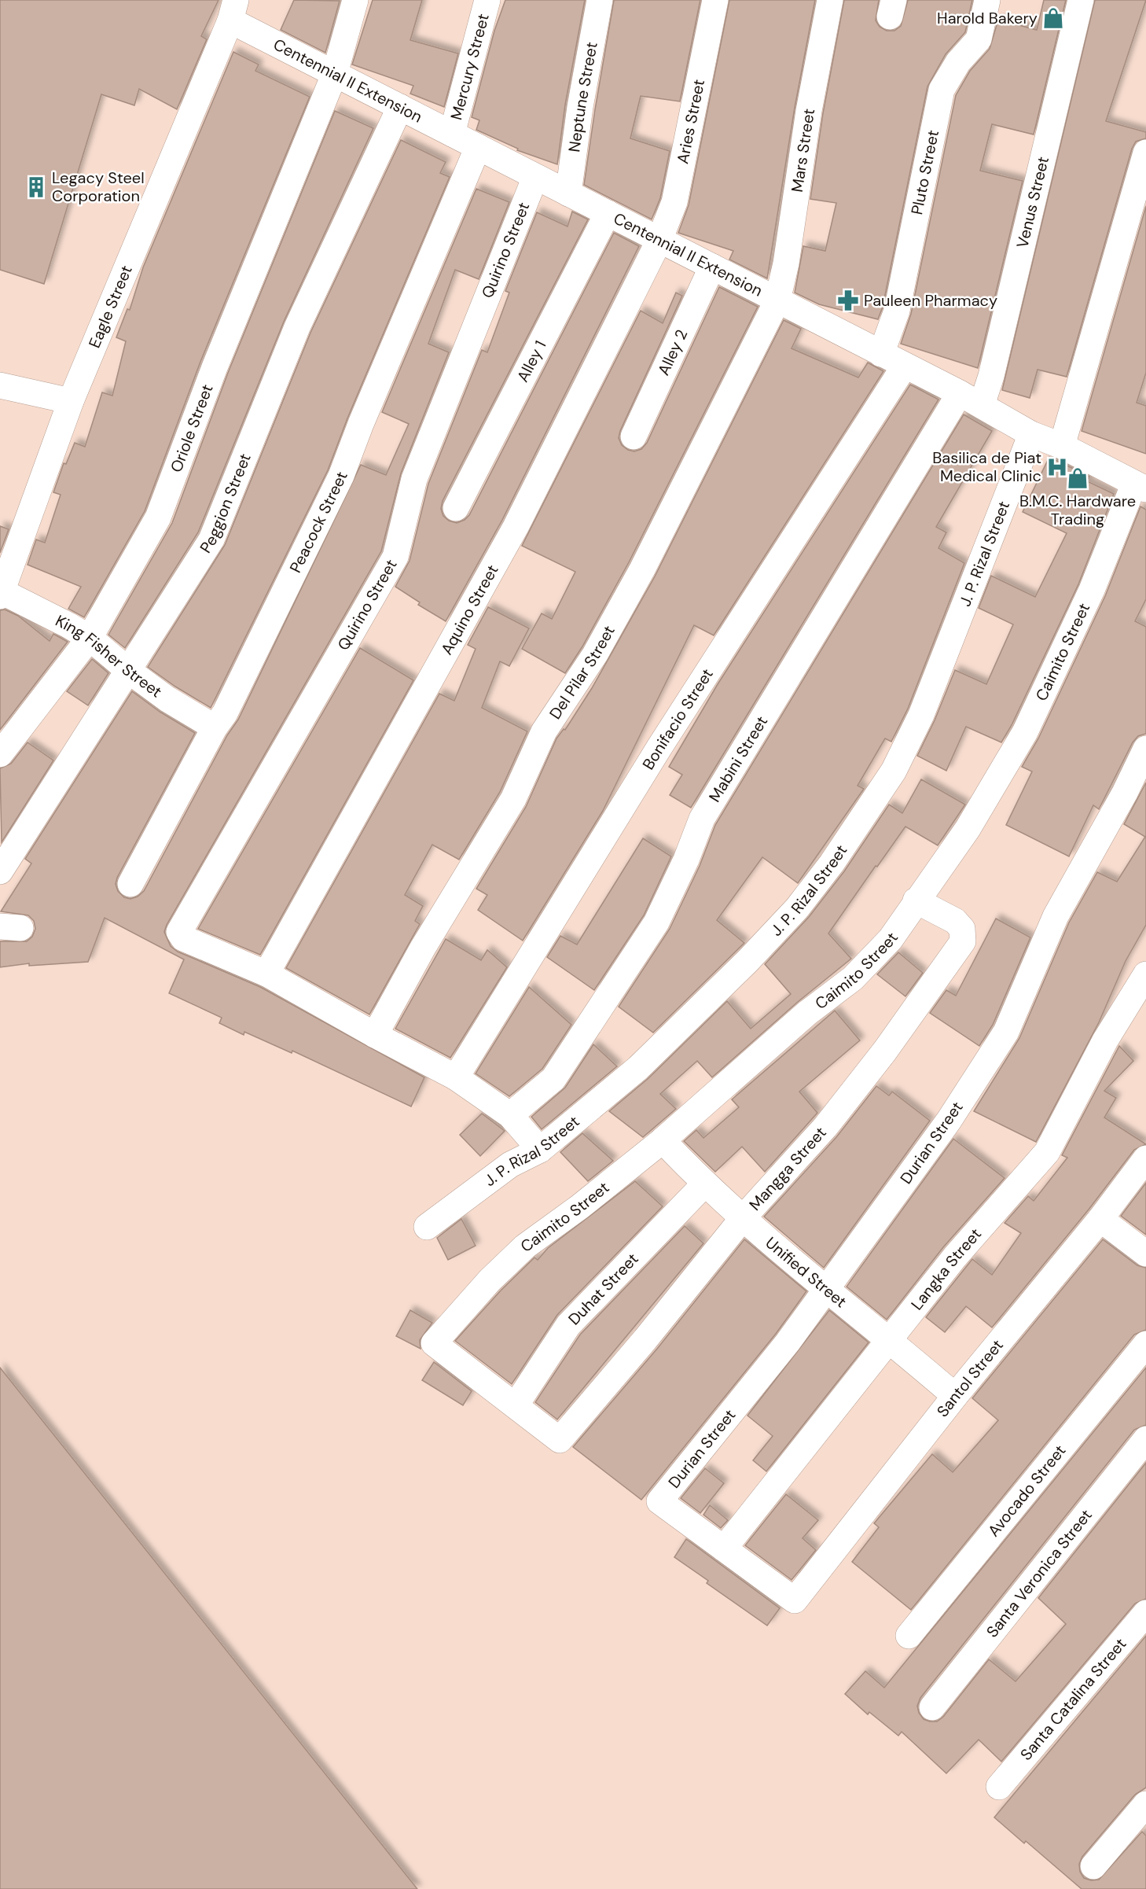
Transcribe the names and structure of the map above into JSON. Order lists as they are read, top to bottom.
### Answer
{
  "streets": {
    "street": [
      "Mercury Street",
      "Centennial II Extension",
      "Neptune Street",
      "Aries Street",
      "Mars Street",
      "Pluto Street",
      "Venus Street",
      "Quirino Street",
      "Eagle Street",
      "Alley 2",
      "Alley 1",
      "Oriole Street",
      "Peggion Street",
      "Peacock Street",
      "J. P. Rizal Street",
      "Aquino Street",
      "Caimito Street",
      "King Fisher Street",
      "Del Pilar Street",
      "Bonifacio Street",
      "Mabini Street",
      "Durian Street",
      "Mangga Street",
      "Langka Street",
      "Unified Street",
      "Duhat Street",
      "Santol Street",
      "Avocado Street",
      "Santa Veronica Street",
      "Santa Catalina Street"
    ]
  },
  "crossings": [
    ["Mercury Street", "Centennial II Extension"],
    ["Centennial II Extension", "Neptune Street"],
    ["Centennial II Extension", "Aries Street"],
    ["Centennial II Extension", "Mars Street"],
    ["Centennial II Extension", "Pluto Street"],
    ["Centennial II Extension", "Venus Street"],
    ["Centennial II Extension", "Quirino Street"],
    ["Centennial II Extension", "Eagle Street"],
    ["Centennial II Extension", "Alley 2"],
    ["Centennial II Extension", "Alley 1"],
    ["Centennial II Extension", "Oriole Street"],
    ["Centennial II Extension", "Peggion Street"],
    ["Centennial II Extension", "Peacock Street"],
    ["Centennial II Extension", "J. P. Rizal Street"],
    ["Centennial II Extension", "Aquino Street"],
    ["Centennial II Extension", "Caimito Street"],
    ["Centennial II Extension", "Del Pilar Street"],
    ["Centennial II Extension", "Bonifacio Street"],
    ["Centennial II Extension", "Mabini Street"],
    ["Aries Street", "Aquino Street"],
    ["Mars Street", "Del Pilar Street"],
    ["Venus Street", "Mabini Street"],
    ["Quirino Street", "Aquino Street"],
    ["Eagle Street", "King Fisher Street"],
    ["Oriole Street", "King Fisher Street"],
    ["Peggion Street", "King Fisher Street"],
    ["Peacock Street", "King Fisher Street"],
    ["Caimito Street", "Mangga Street"],
    ["Caimito Street", "Unified Street"],
    ["Caimito Street", "Duhat Street"],
    ["Durian Street", "Langka Street"],
    ["Durian Street", "Unified Street"],
    ["Durian Street", "Santol Street"],
    ["Mangga Street", "Unified Street"],
    ["Mangga Street", "Duhat Street"],
    ["Langka Street", "Unified Street"],
    ["Langka Street", "Santol Street"],
    ["Unified Street", "Duhat Street"],
    ["Unified Street", "Santol Street"]
  ],
  "places": {
    "shop": ["Harold Bakery", "B.M.C. Hardware Trading"],
    "building": ["Legacy Steel Corporation"],
    "pharmacy": ["Pauleen Pharmacy"],
    "hospital": ["Basilica de Piat Medical Clinic"]
  }
}
